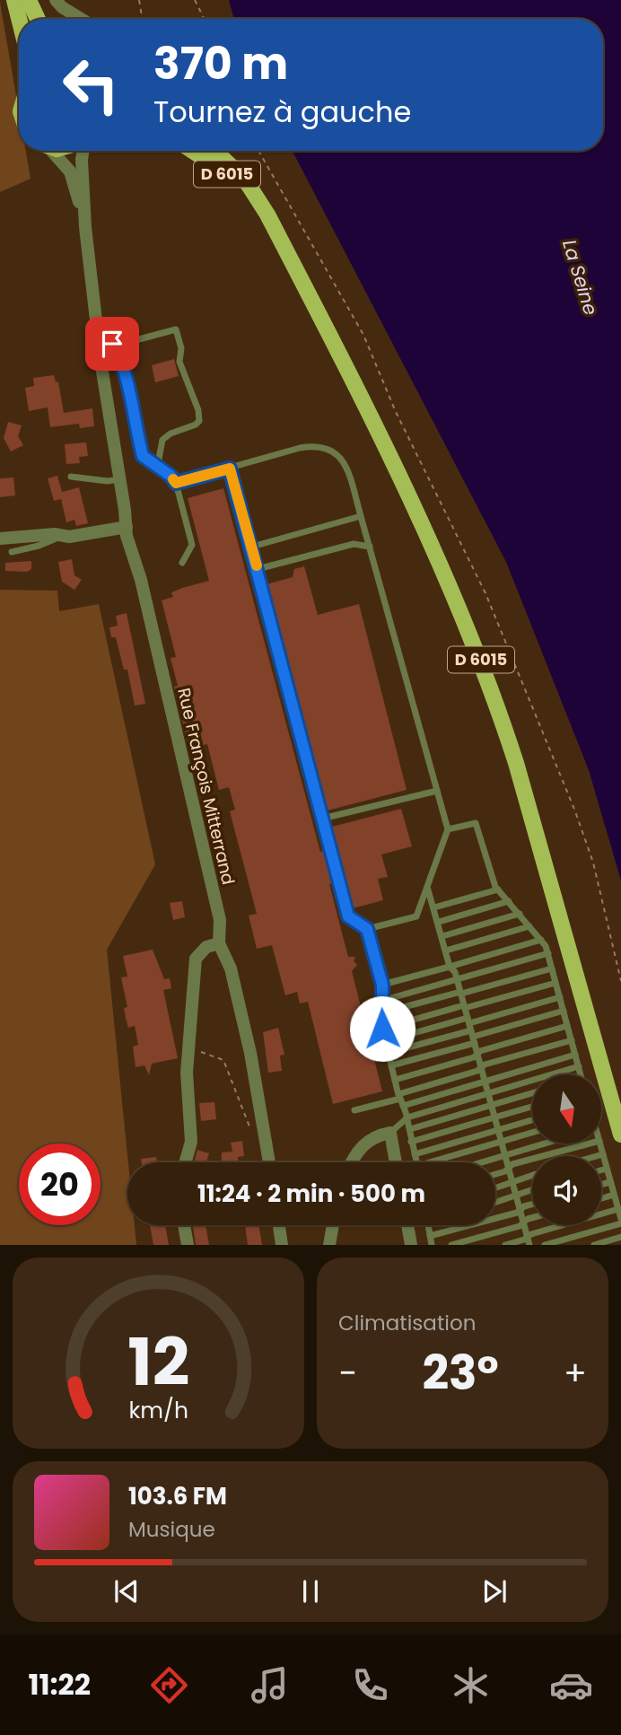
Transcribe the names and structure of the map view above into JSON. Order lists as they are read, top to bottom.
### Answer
{
  "streets": {
    "main road": ["D 6015"],
    "street": ["Rue François Mitterrand"]
  },
  "water": ["La Seine"],
  "north": "bottom",
  "page": {
    "turn": ["370 m", "Tournez à gauche"],
    "limit": "20",
    "trip": "11:24 · 2 min · 500 m",
    "tile": "Climatisation",
    "heat": ["−", "23°", "+"],
    "song": ["103.6 FM", "Musique"],
    "tabs": "11:22",
    "gauge": ["12", "km/h"]
  }
}
